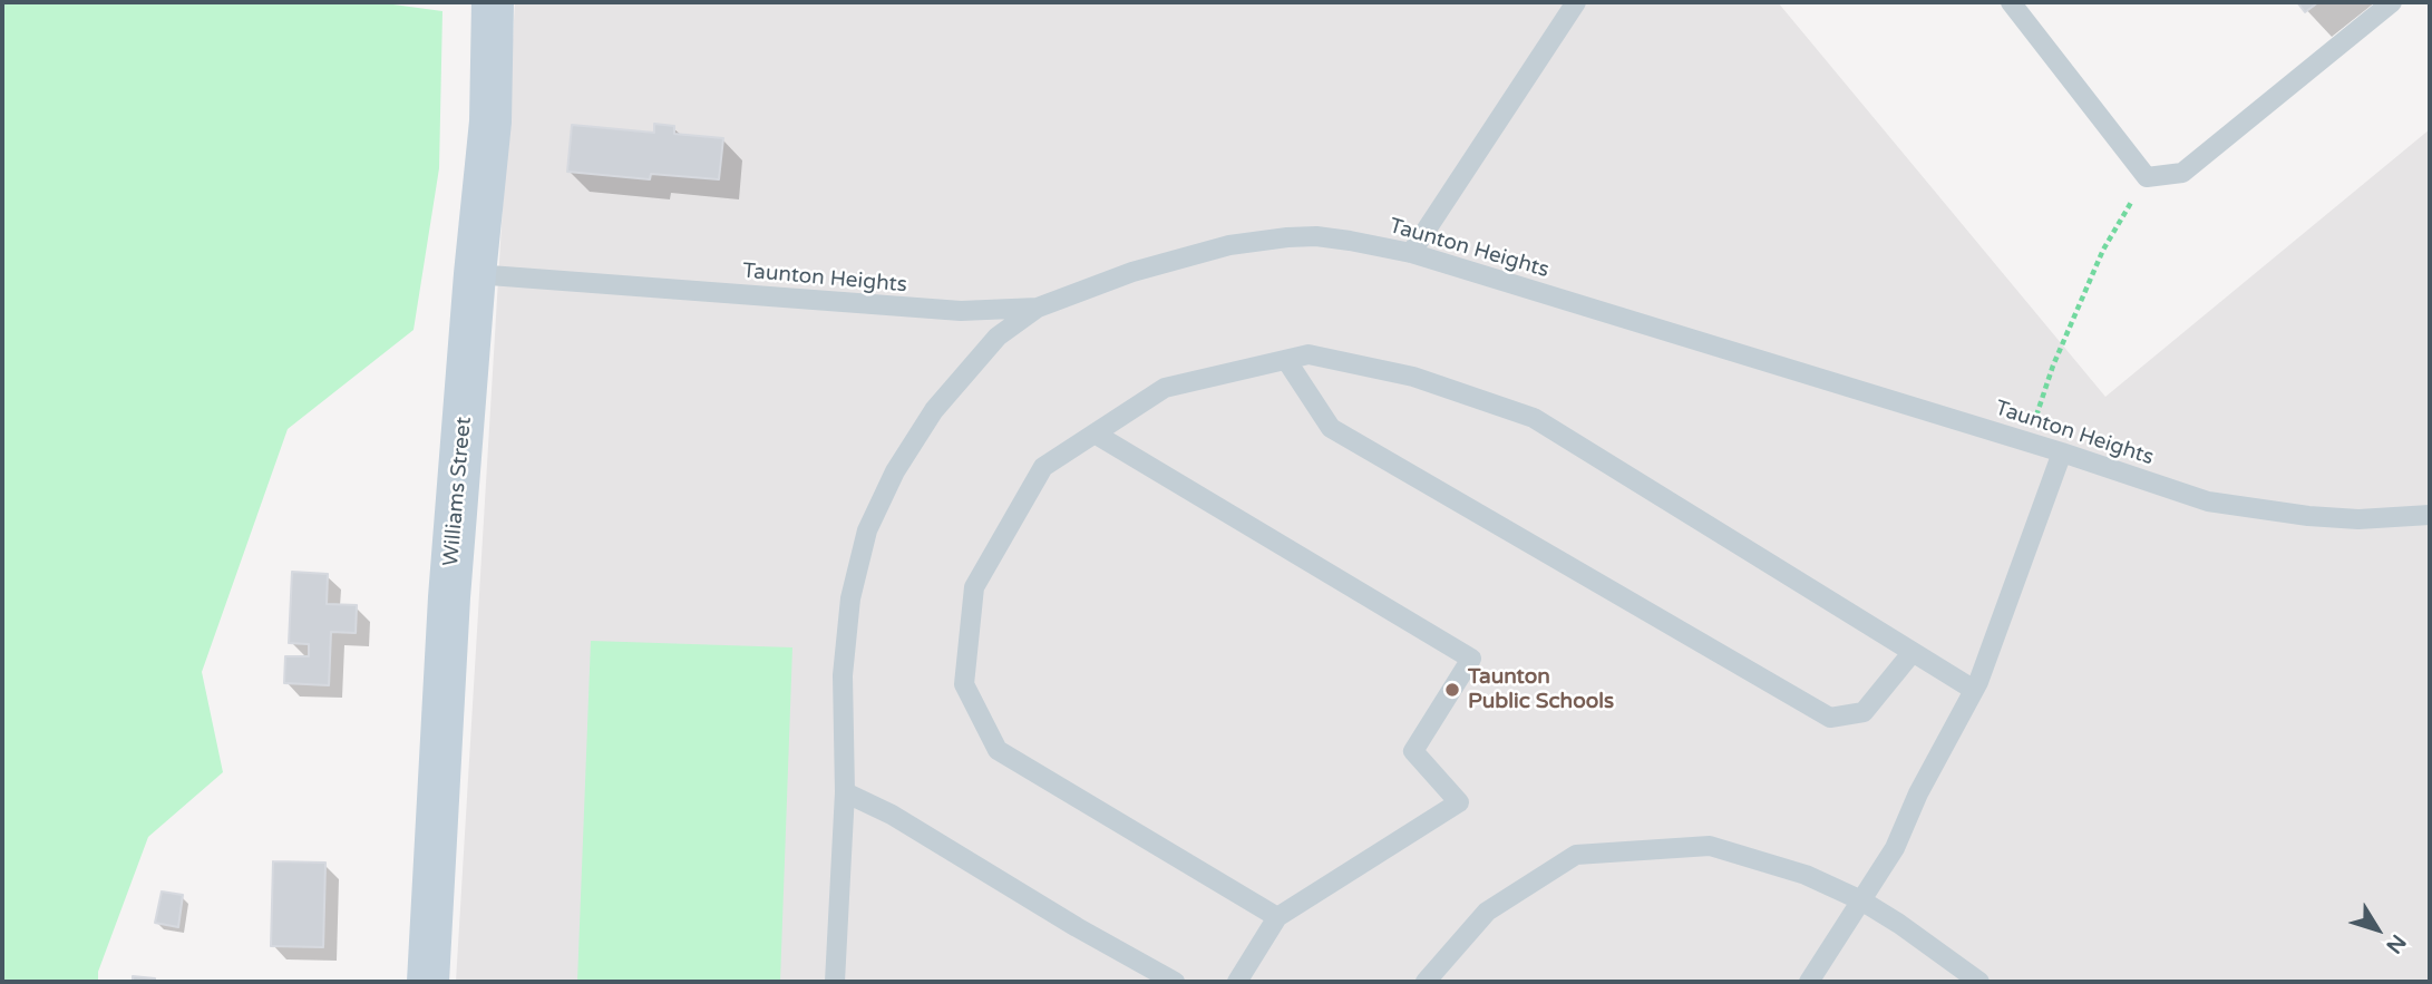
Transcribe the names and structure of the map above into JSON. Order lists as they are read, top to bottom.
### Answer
{
  "streets": {
    "street": ["Williams Street"],
    "lane": ["Taunton Heights"]
  },
  "crossings": [
    ["Taunton Heights", "Williams Street"]
  ],
  "places": ["Taunton Public Schools"],
  "north": "bottom right"
}
